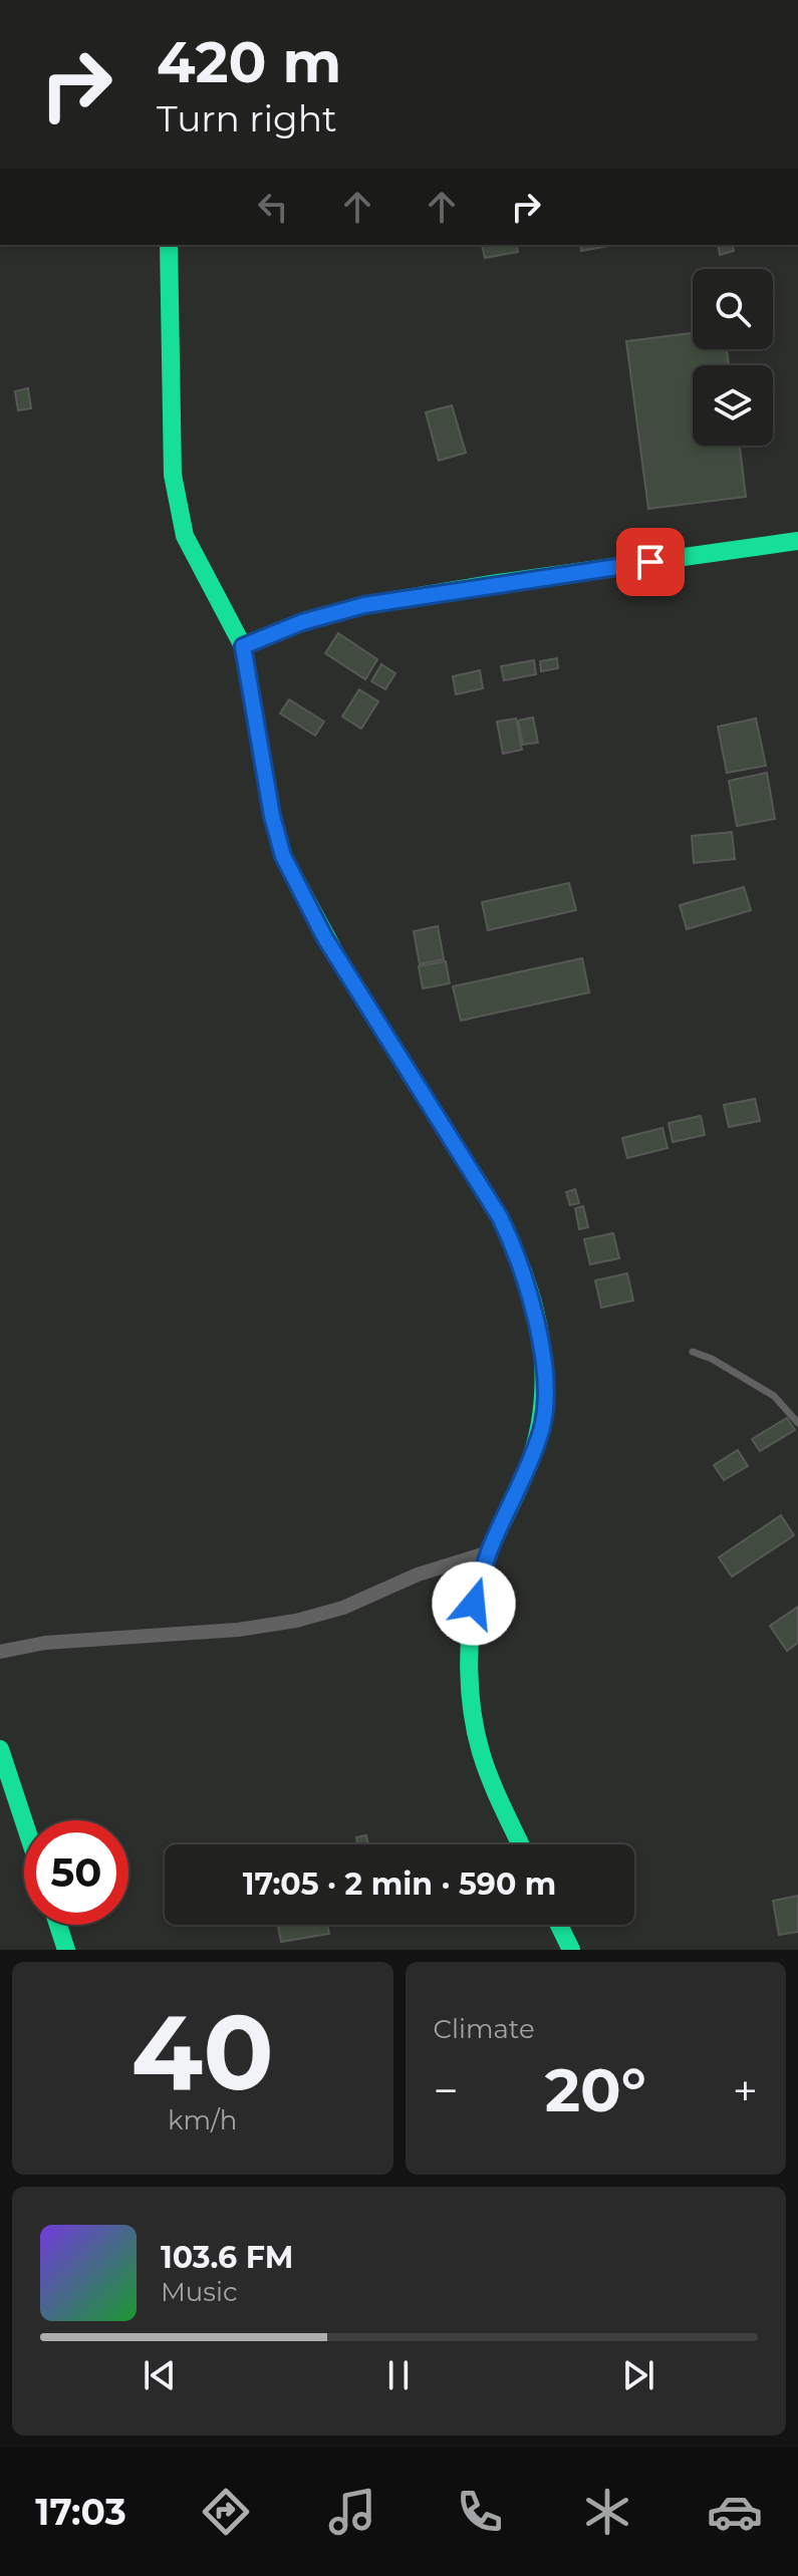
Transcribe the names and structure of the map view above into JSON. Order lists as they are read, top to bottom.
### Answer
{
  "page": {
    "turn": ["420 m", "Turn right"],
    "limit": "50",
    "trip": "17:05 · 2 min · 590 m",
    "tile": [
      ["40", "km/h"],
      "Climate"
    ],
    "heat": ["−", "20°", "+"],
    "song": ["103.6 FM", "Music"],
    "tabs": "17:03"
  }
}
